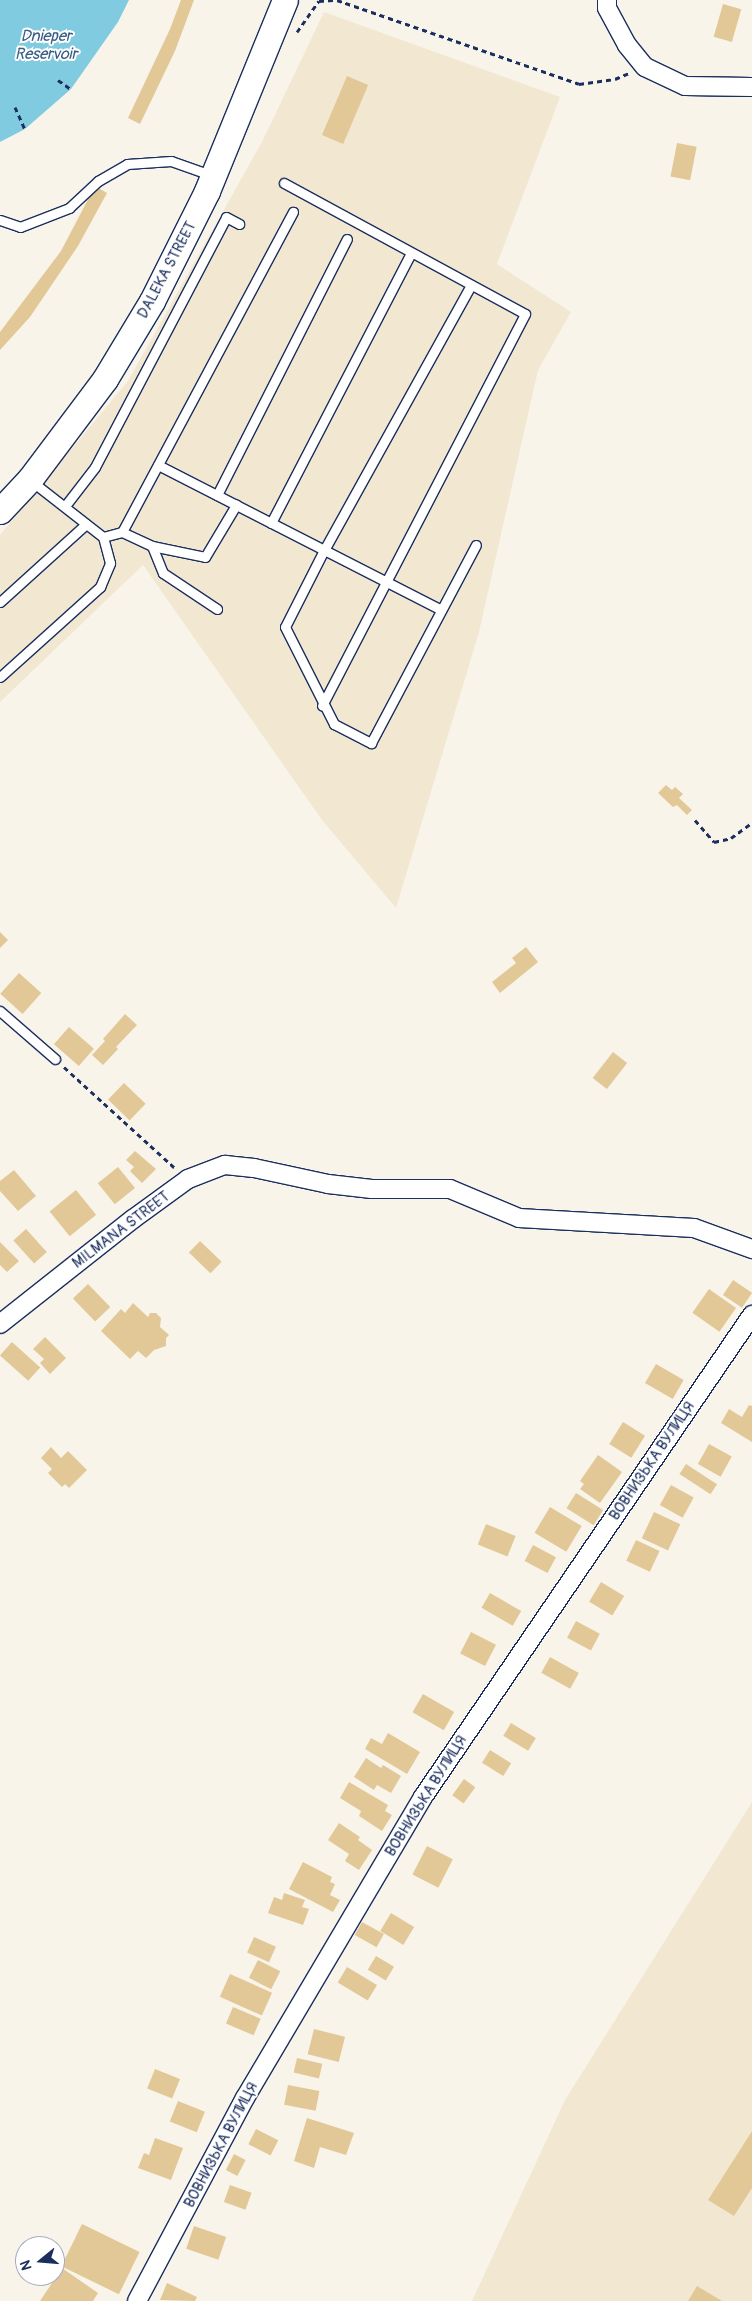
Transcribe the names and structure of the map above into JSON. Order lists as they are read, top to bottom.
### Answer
{
  "streets": {
    "street": ["DALEKA STREET", "MILMANA STREET", "ВОВНИЗЬКА ВУЛИЦЯ"]
  },
  "water": ["Dnieper Reservoir"],
  "north": "left"
}
